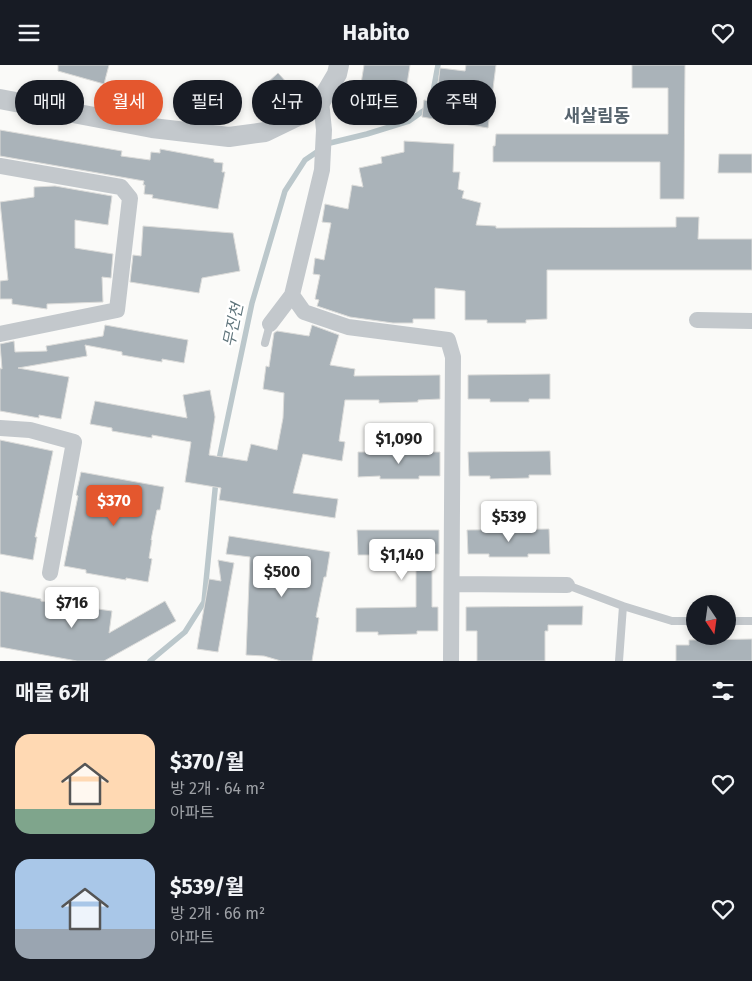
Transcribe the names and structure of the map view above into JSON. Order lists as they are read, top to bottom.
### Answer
{
  "districts": ["새살림동"],
  "water": ["무진천"],
  "north": "bottom",
  "page": {
    "header": "Habito",
    "chip": [
      "매매",
      "월세",
      "필터",
      "신규",
      "아파트",
      "주택"
    ],
    "price": [
      "$1,090",
      "$370",
      "$539",
      "$1,140",
      "$500",
      "$716"
    ],
    "heading": "매물 6개",
    "list": [
      {
        "name": "$370/월",
        "note": "방 2개 · 64 m² · 아파트"
      },
      {
        "name": "$539/월",
        "note": "방 2개 · 66 m² · 아파트"
      }
    ]
  }
}
